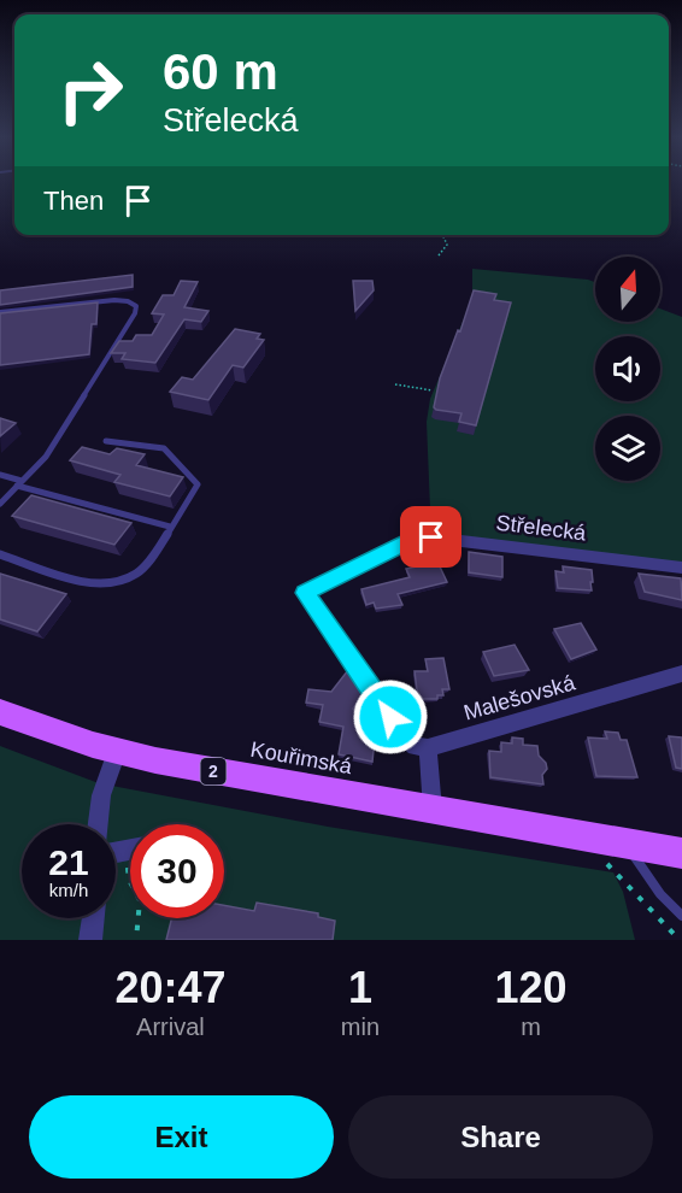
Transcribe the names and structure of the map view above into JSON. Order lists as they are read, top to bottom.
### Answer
{
  "streets": {
    "main road": ["Kouřimská", "2"],
    "street": ["Střelecká", "Malešovská"]
  },
  "crossings": [
    ["Střelecká", "Malešovská"]
  ],
  "north": "top",
  "page": {
    "turn": ["60 m", "Střelecká"],
    "then": "Then",
    "speed": "21 km/h",
    "limit": "30",
    "eta": [
      "20:47",
      "Arrival",
      "1",
      "min",
      "120",
      "m"
    ],
    "buttons": ["Exit", "Share"]
  }
}
